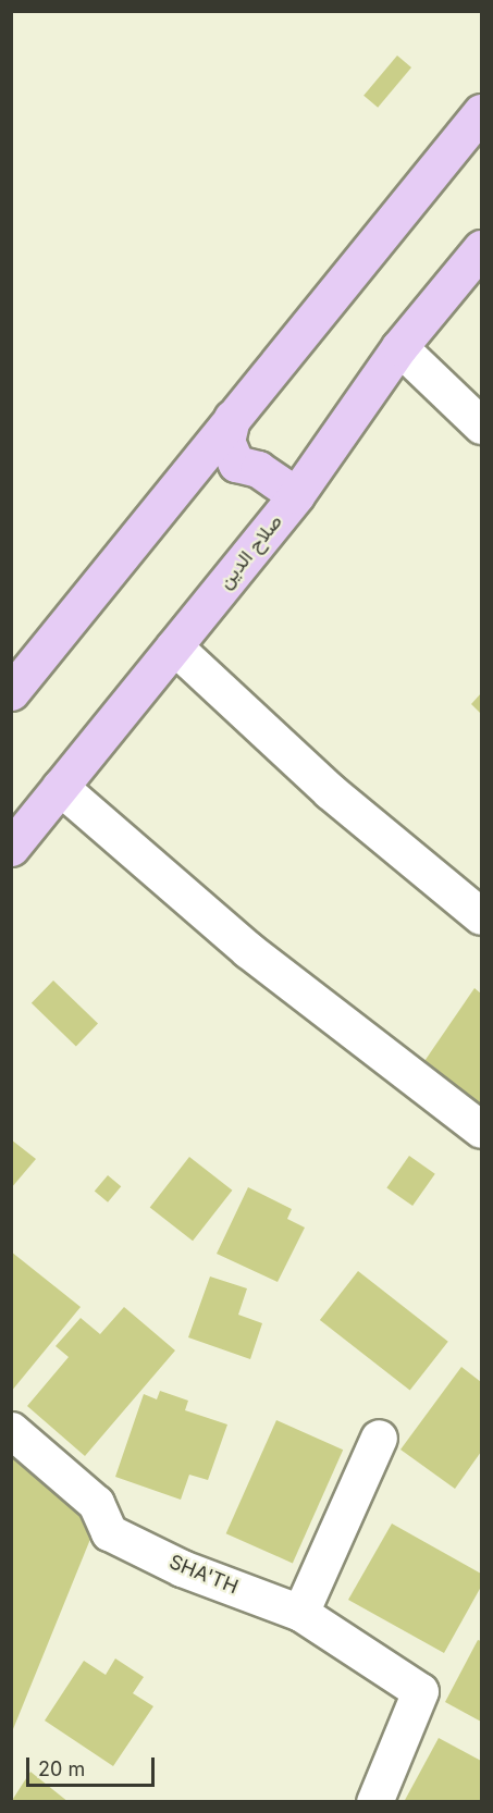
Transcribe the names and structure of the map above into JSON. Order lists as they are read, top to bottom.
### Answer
{
  "streets": {
    "highway": ["صلاح الدين"],
    "street": ["SHA'TH"]
  },
  "scale_bar": "20 m"
}
